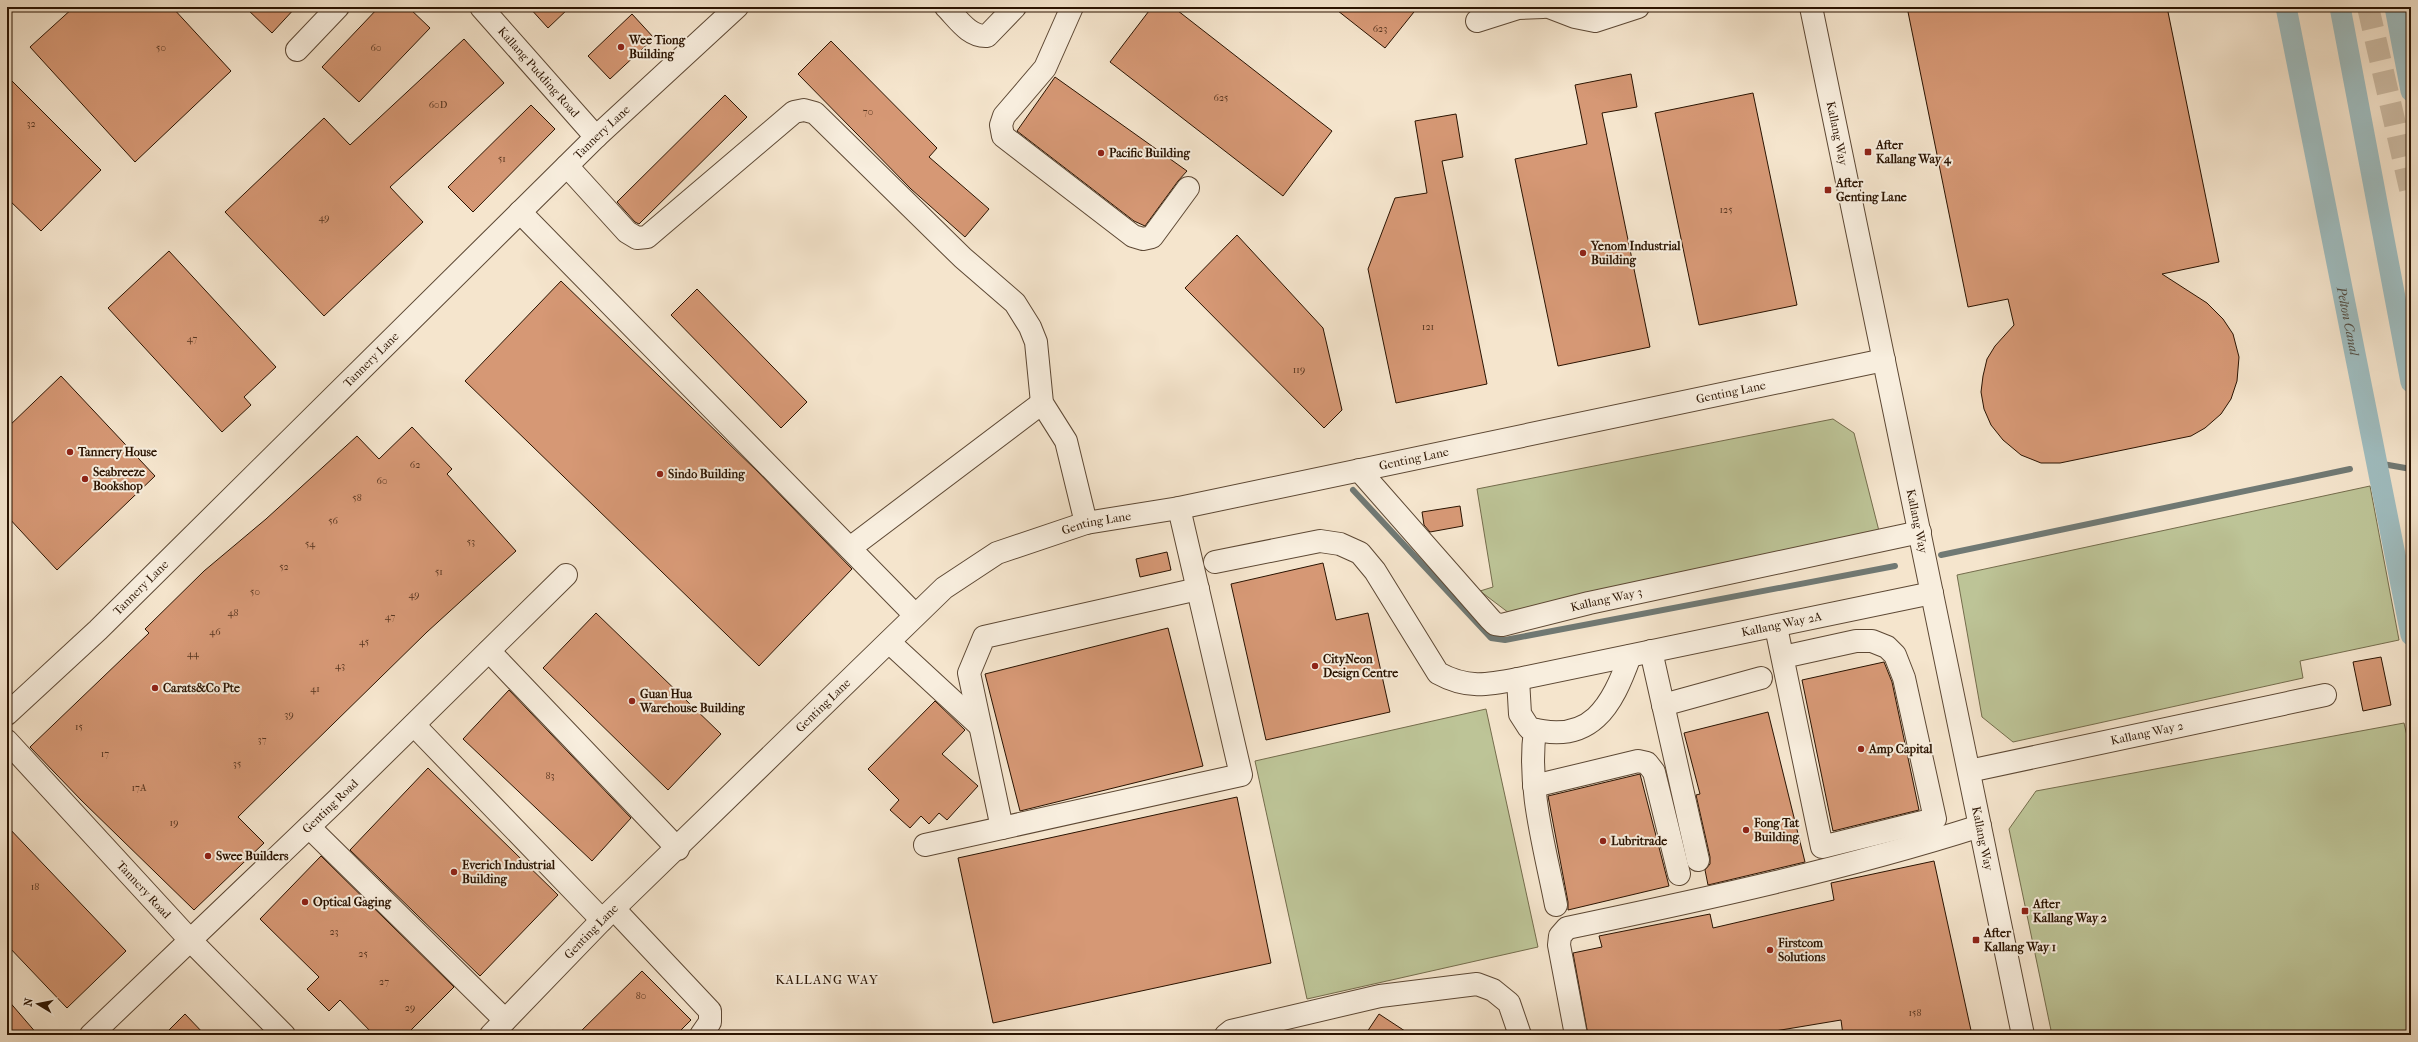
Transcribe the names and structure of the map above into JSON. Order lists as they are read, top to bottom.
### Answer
{
  "streets": {
    "street": [
      "Kallang Pudding Road",
      "Tannery Lane",
      "Kallang Way",
      "Genting Lane",
      "Kallang Way 3",
      "Kallang Way 2A",
      "Kallang Way 2",
      "Genting Road",
      "Tannery Road"
    ]
  },
  "crossings": [
    ["Kallang Pudding Road", "Tannery Lane"],
    ["Kallang Way", "Genting Lane"],
    ["Kallang Way", "Kallang Way 3"],
    ["Kallang Way", "Kallang Way 2A"],
    ["Kallang Way", "Kallang Way 2"],
    ["Genting Lane", "Kallang Way 3"],
    ["Genting Road", "Tannery Road"]
  ],
  "districts": ["KALLANG WAY"],
  "water": ["Pelton Canal"],
  "places": {
    "other": [
      "Wee Tiong Building",
      "Pacific Building",
      "Yenom Industrial Building",
      "Tannery House",
      "Sindo Building",
      "Seabreeze Bookshop",
      "CityNeon Design Centre",
      "Carats&Co Pte",
      "Guan Hua Warehouse Building",
      "Amp Capital",
      "Fong Tat Building",
      "Lubritrade",
      "Swee Builders",
      "Everich Industrial Building",
      "Optical Gaging",
      "Firstcom Solutions"
    ],
    "transit": [
      "After Kallang Way 4",
      "After Genting Lane",
      "After Kallang Way 2",
      "After Kallang Way 1"
    ]
  },
  "house_numbers": [
    "623",
    "50",
    "60",
    "625",
    "60D",
    "70",
    "32",
    "51",
    "125",
    "49",
    "121",
    "47",
    "119",
    "62",
    "60",
    "58",
    "56",
    "53",
    "54",
    "52",
    "51",
    "50",
    "49",
    "48",
    "47",
    "46",
    "45",
    "44",
    "43",
    "41",
    "39",
    "15",
    "37",
    "17",
    "35",
    "83",
    "17A",
    "19",
    "18",
    "23",
    "25",
    "27",
    "80",
    "29",
    "158"
  ],
  "north": "left"
}
